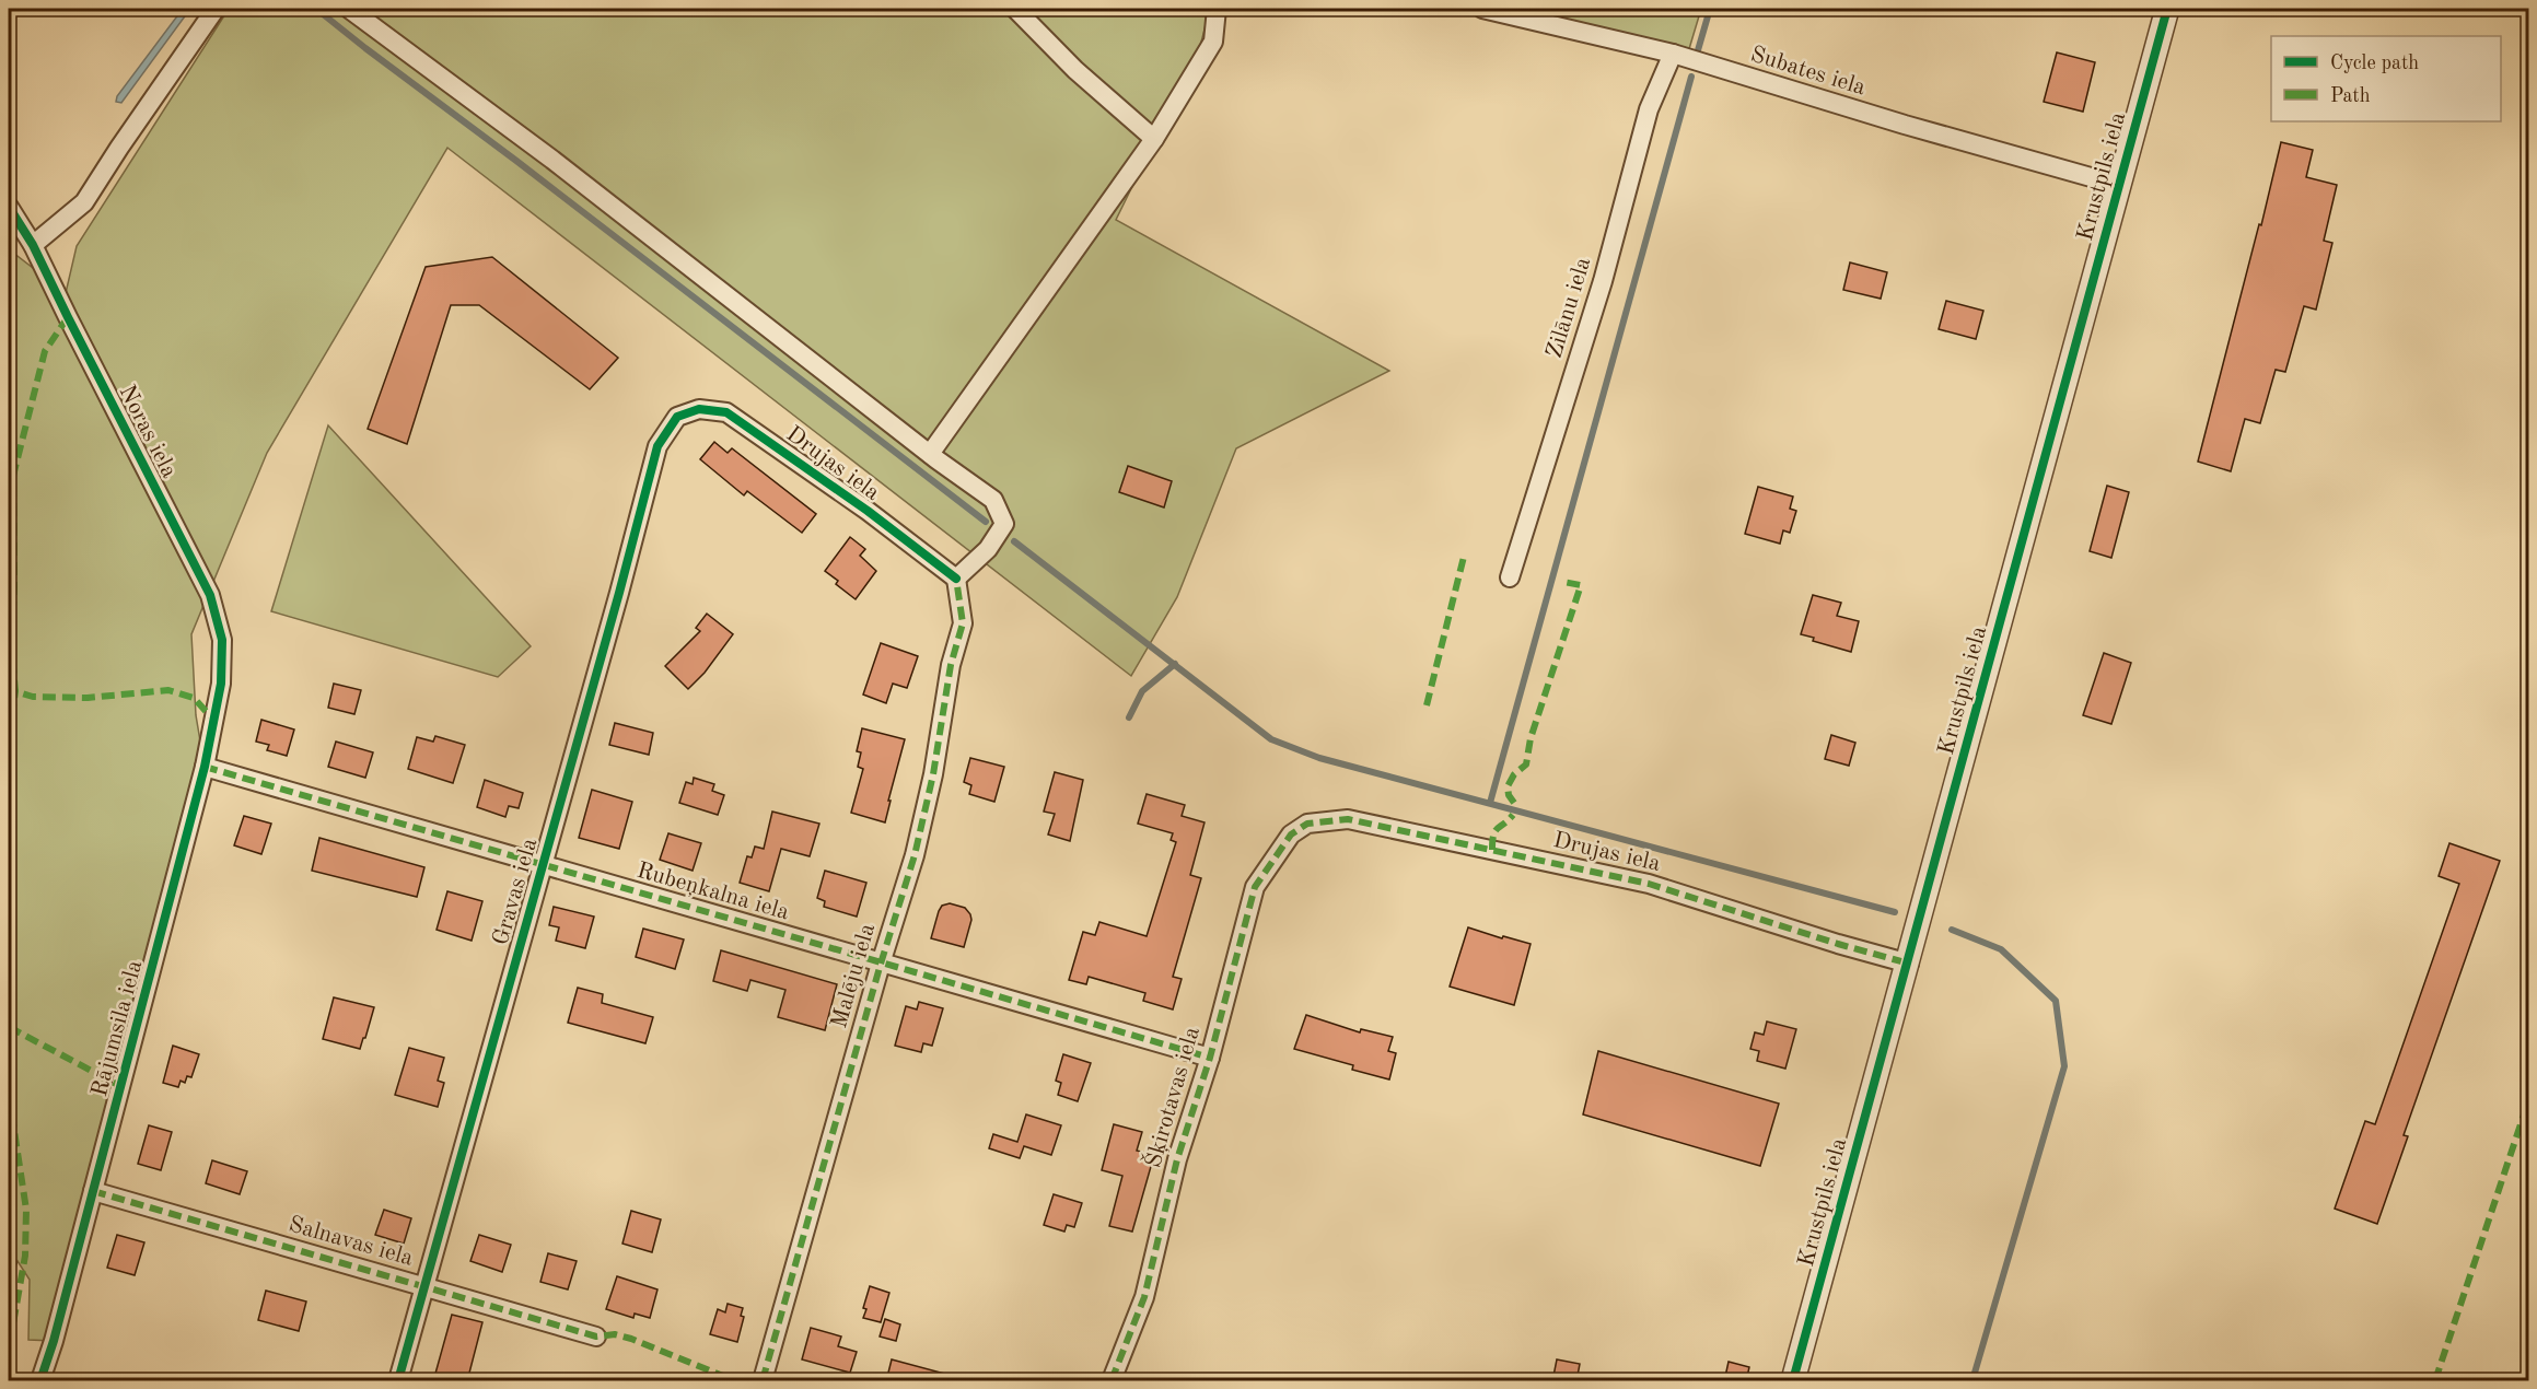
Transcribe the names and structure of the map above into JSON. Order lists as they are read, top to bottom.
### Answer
{
  "streets": {
    "street": [
      "Subates iela",
      "Krustpils iela",
      "Zilānu iela",
      "Noras iela",
      "Drujas iela",
      "Rubeņkalna iela",
      "Gravas iela",
      "Malēju iela",
      "Rājumsila iela",
      "Šķirotavas iela",
      "Salnavas iela"
    ]
  },
  "crossings": [
    ["Subates iela", "Krustpils iela"],
    ["Subates iela", "Zilānu iela"],
    ["Krustpils iela", "Drujas iela"],
    ["Noras iela", "Rājumsila iela"],
    ["Drujas iela", "Gravas iela"],
    ["Drujas iela", "Malēju iela"],
    ["Drujas iela", "Šķirotavas iela"],
    ["Rubeņkalna iela", "Gravas iela"],
    ["Rubeņkalna iela", "Malēju iela"],
    ["Rubeņkalna iela", "Rājumsila iela"],
    ["Rubeņkalna iela", "Šķirotavas iela"],
    ["Gravas iela", "Salnavas iela"],
    ["Rājumsila iela", "Salnavas iela"]
  ],
  "legend": ["Cycle path", "Path"]
}
